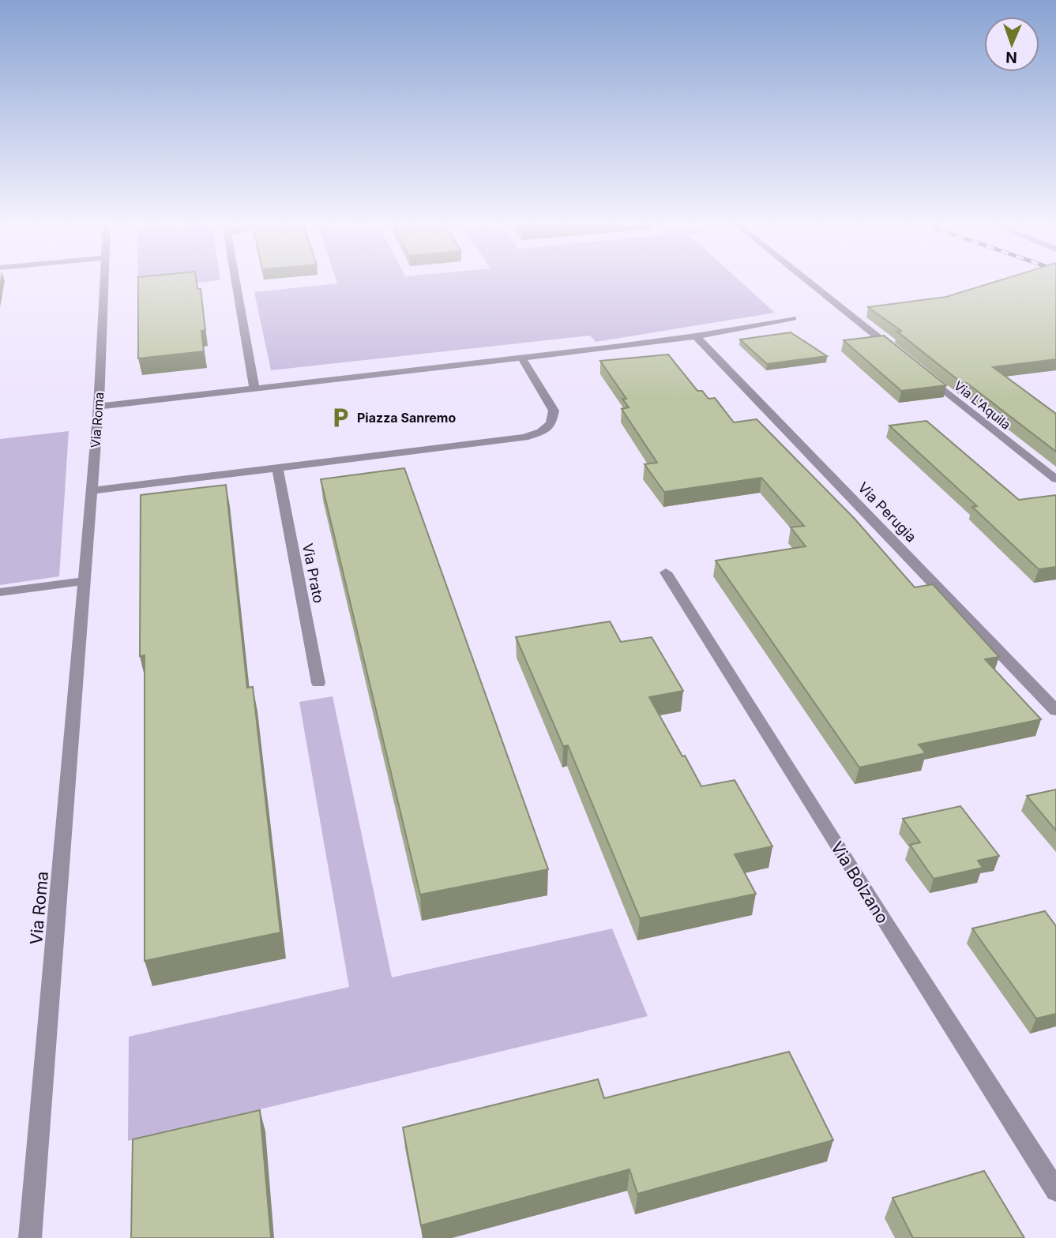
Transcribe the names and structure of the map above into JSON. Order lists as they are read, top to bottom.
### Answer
{
  "streets": {
    "street": [
      "Via L'Aquila",
      "Via Roma",
      "Via Perugia",
      "Via Prato",
      "Via Bolzano"
    ]
  },
  "places": {
    "parking": ["Piazza Sanremo"]
  },
  "north": "bottom"
}
